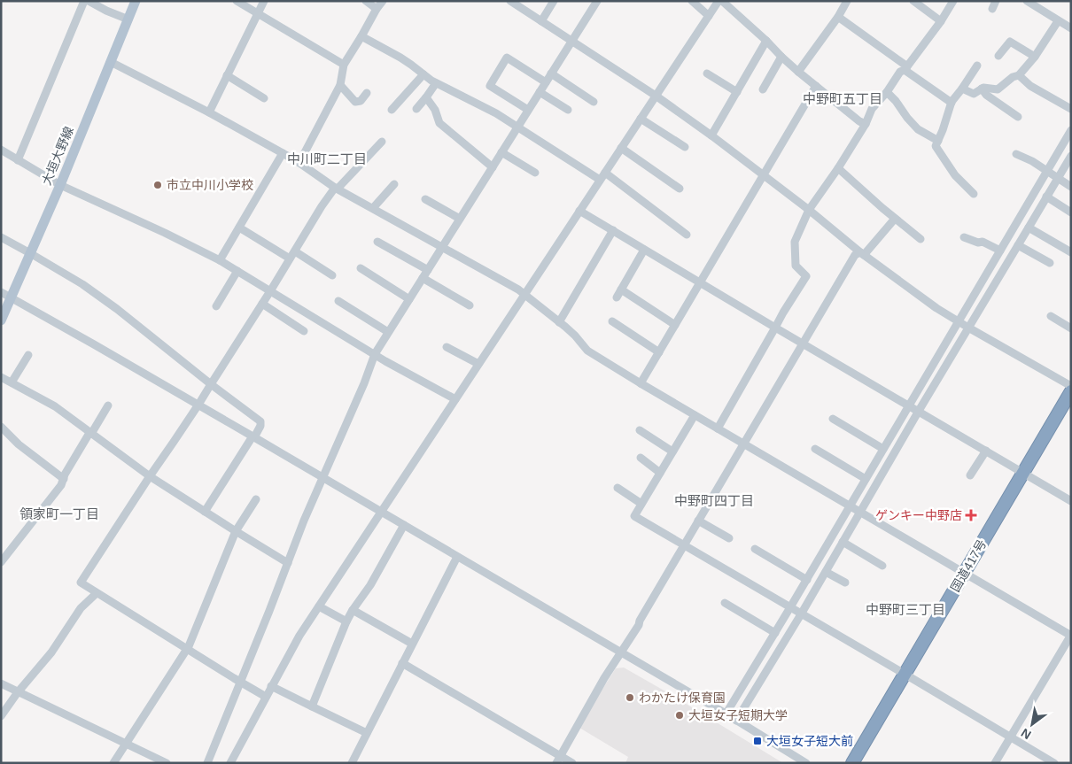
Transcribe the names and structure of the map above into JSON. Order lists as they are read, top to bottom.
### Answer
{
  "streets": {
    "highway": ["国道417号"],
    "main road": ["大垣大野線"]
  },
  "districts": [
    "中野町五丁目",
    "中川町二丁目",
    "中野町四丁目",
    "領家町一丁目",
    "中野町三丁目"
  ],
  "places": {
    "other": ["市立中川小学校", "わかたけ保育園", "大垣女子短期大学"],
    "health": ["ゲンキー中野店"],
    "transit": ["大垣女子短大前"]
  },
  "north": "bottom left"
}
